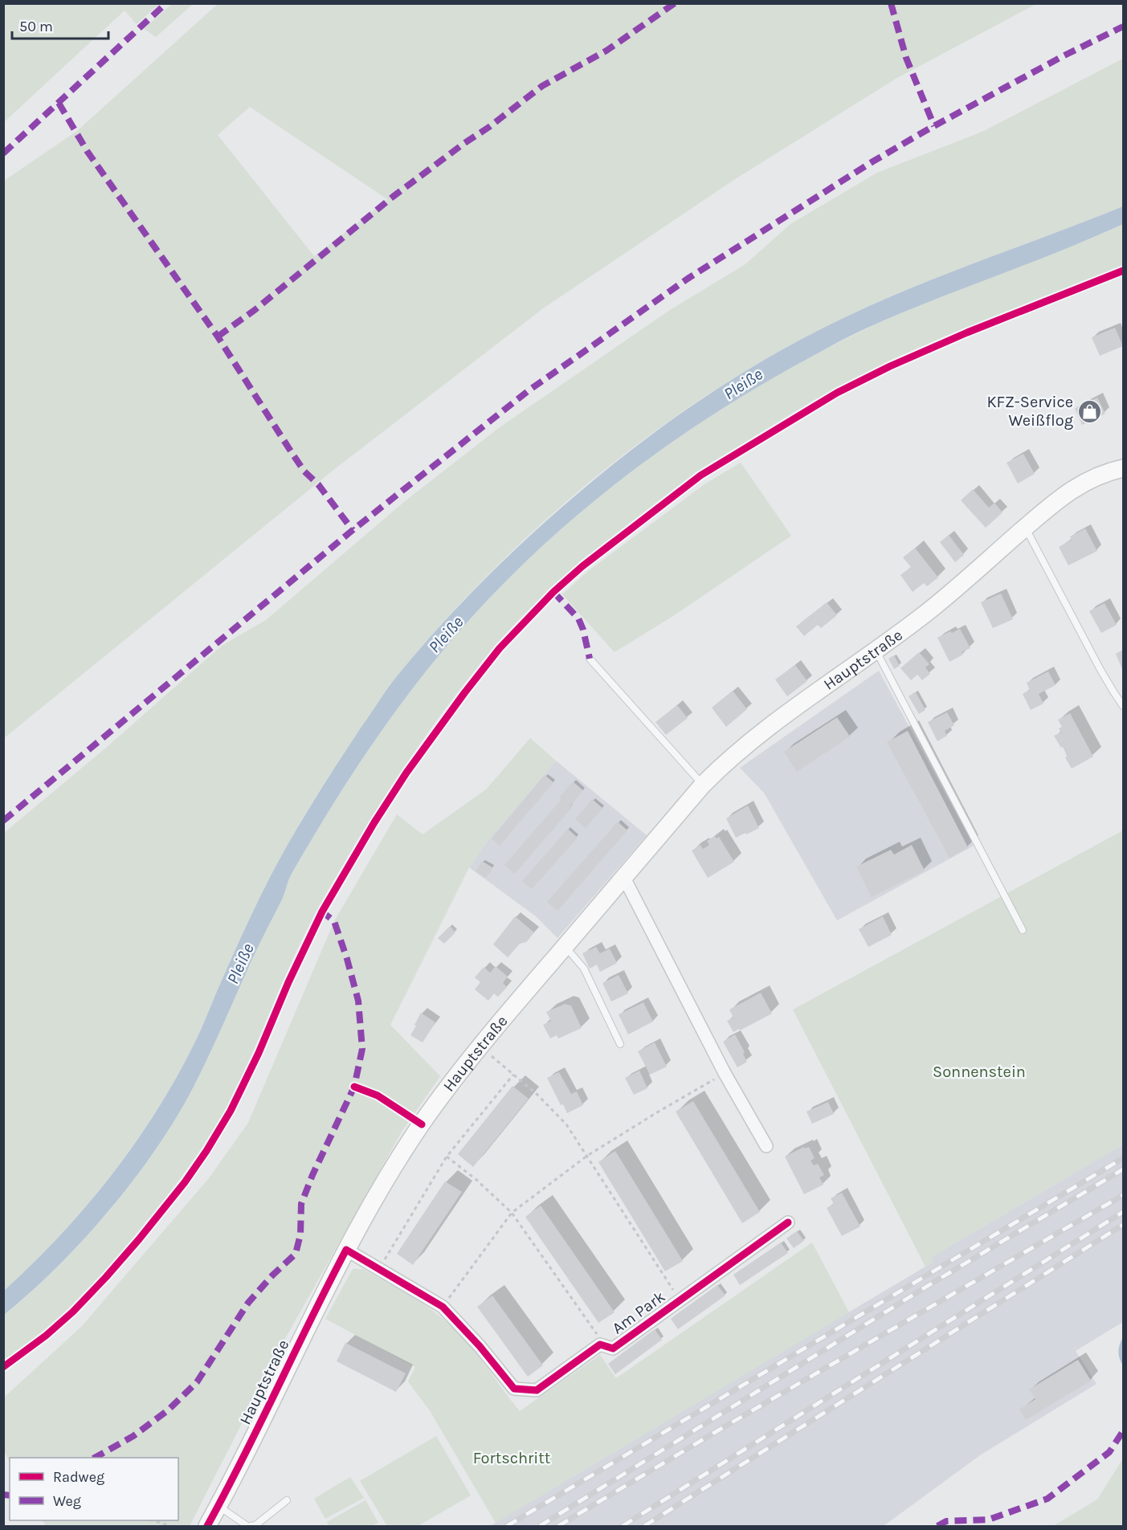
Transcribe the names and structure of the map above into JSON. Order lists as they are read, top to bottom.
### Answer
{
  "streets": {
    "main road": ["Hauptstraße"],
    "street": ["Am Park"]
  },
  "crossings": [
    ["Hauptstraße", "Am Park"]
  ],
  "water": ["Pleiße"],
  "parks": ["Sonnenstein", "Fortschritt"],
  "places": {
    "shop": ["KFZ-Service Weißflog"]
  },
  "legend": ["Radweg", "Weg"],
  "scale_bar": "50 m"
}
